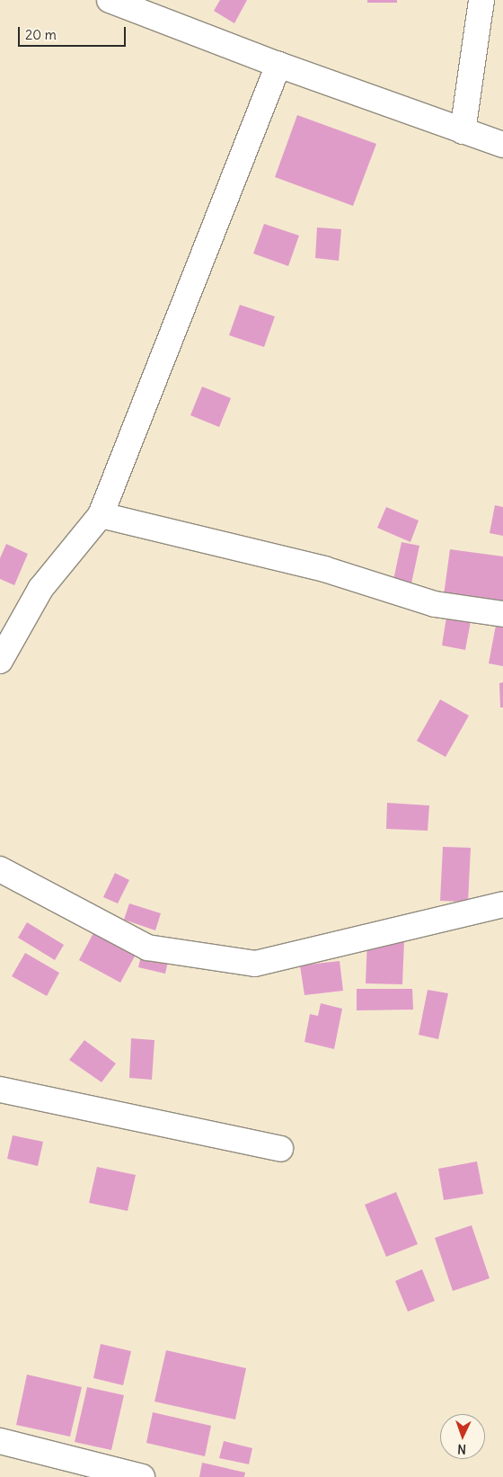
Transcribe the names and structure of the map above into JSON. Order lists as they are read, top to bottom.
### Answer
{
  "scale_bar": "20 m",
  "north": "bottom"
}
